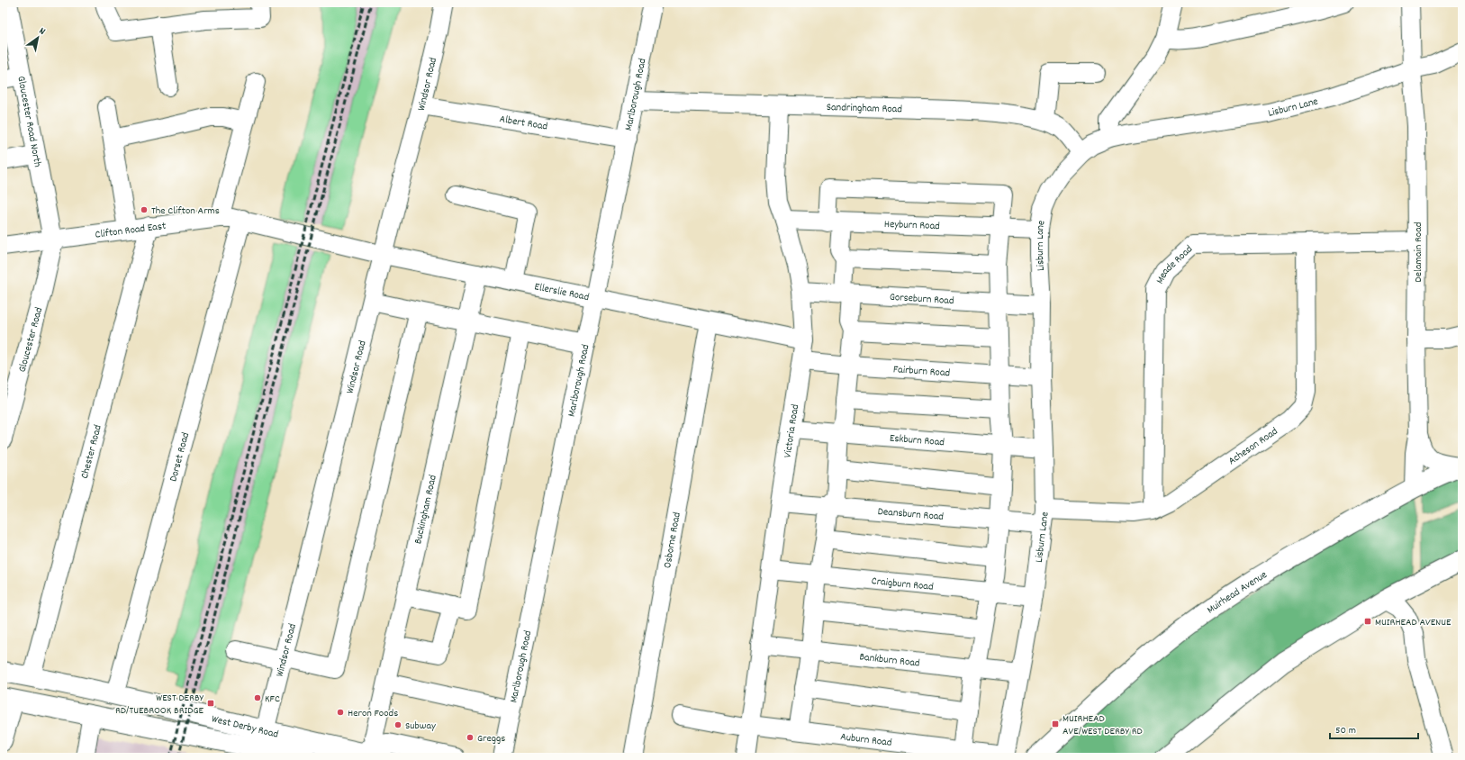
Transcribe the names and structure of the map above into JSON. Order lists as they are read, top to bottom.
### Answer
{
  "streets": {
    "highway": ["Muirhead Avenue", "West Derby Road"],
    "street": [
      "Windsor Road",
      "Marlborough Road",
      "Lisburn Lane",
      "Sandringham Road",
      "Gloucester Road North",
      "Albert Road",
      "Heyburn Road",
      "Clifton Road East",
      "Delamain Road",
      "Meade Road",
      "Ellerslie Road",
      "Gorseburn Road",
      "Gloucester Road",
      "Fairburn Road",
      "Victoria Road",
      "Eskburn Road",
      "Acheson Road",
      "Chester Road",
      "Dorset Road",
      "Buckingham Road",
      "Deansburn Road",
      "Osborne Road",
      "Craigburn Road",
      "Bankburn Road",
      "Auburn Road"
    ]
  },
  "crossings": [
    ["Windsor Road", "Albert Road"],
    ["Windsor Road", "Ellerslie Road"],
    ["Windsor Road", "West Derby Road"],
    ["Marlborough Road", "Sandringham Road"],
    ["Marlborough Road", "Albert Road"],
    ["Marlborough Road", "Ellerslie Road"],
    ["Lisburn Lane", "Sandringham Road"],
    ["Lisburn Lane", "Heyburn Road"],
    ["Lisburn Lane", "Delamain Road"],
    ["Lisburn Lane", "Gorseburn Road"],
    ["Lisburn Lane", "Fairburn Road"],
    ["Lisburn Lane", "Eskburn Road"],
    ["Lisburn Lane", "Acheson Road"],
    ["Lisburn Lane", "Deansburn Road"],
    ["Lisburn Lane", "Craigburn Road"],
    ["Lisburn Lane", "Bankburn Road"],
    ["Lisburn Lane", "Auburn Road"],
    ["Sandringham Road", "Victoria Road"],
    ["Gloucester Road North", "Clifton Road East"],
    ["Gloucester Road North", "Gloucester Road"],
    ["Heyburn Road", "Victoria Road"],
    ["Clifton Road East", "Ellerslie Road"],
    ["Clifton Road East", "Gloucester Road"],
    ["Clifton Road East", "Chester Road"],
    ["Clifton Road East", "Dorset Road"],
    ["Delamain Road", "Meade Road"],
    ["Meade Road", "Acheson Road"],
    ["Ellerslie Road", "Victoria Road"],
    ["Ellerslie Road", "Buckingham Road"],
    ["Ellerslie Road", "Osborne Road"],
    ["Gorseburn Road", "Victoria Road"],
    ["Fairburn Road", "Victoria Road"],
    ["Victoria Road", "Eskburn Road"],
    ["Victoria Road", "Deansburn Road"],
    ["Victoria Road", "Craigburn Road"],
    ["Victoria Road", "Bankburn Road"],
    ["Victoria Road", "Auburn Road"],
    ["Acheson Road", "Deansburn Road"],
    ["Chester Road", "West Derby Road"],
    ["Dorset Road", "West Derby Road"],
    ["Buckingham Road", "West Derby Road"]
  ],
  "places": {
    "other": [
      "The Clifton Arms",
      "KFC",
      "Heron Foods",
      "Subway",
      "Greggs"
    ],
    "transit": ["MUIRHEAD AVENUE", "WEST DERBY RD/TUEBROOK BRIDGE", "MUIRHEAD AVE/WEST DERBY RD"]
  },
  "scale_bar": "50 m",
  "north": "top right"
}
